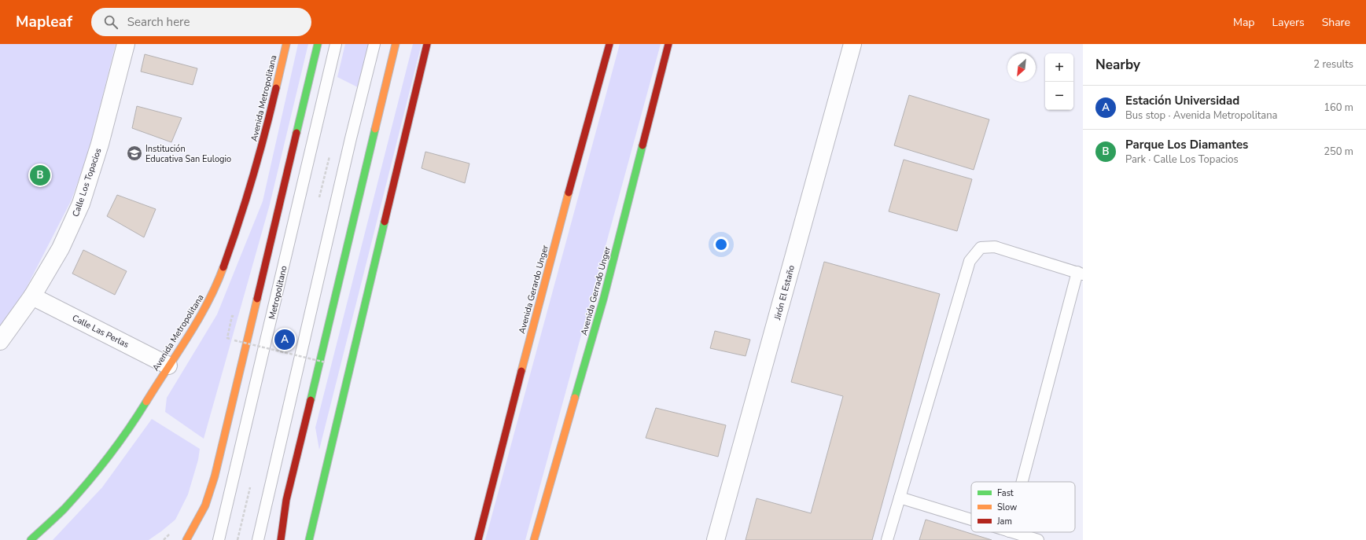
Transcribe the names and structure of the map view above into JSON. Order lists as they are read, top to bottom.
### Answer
{
  "streets": {
    "main road": ["Avenida Metropolitana", "Avenida Gerardo Unger", "Avenida Gerrado Unger"],
    "street": ["Calle Los Topacios", "Jirón El Estaño", "Calle Las Perlas"],
    "lane": ["Metropolitano"]
  },
  "crossings": [
    ["Avenida Metropolitana", "Calle Las Perlas"],
    ["Calle Los Topacios", "Calle Las Perlas"]
  ],
  "places": {
    "school or university": ["Institución Educativa San Eulogio"]
  },
  "legend": ["Fast", "Slow", "Jam"],
  "north": "bottom left",
  "page": {
    "header": "Mapleaf",
    "search": "Search here",
    "nav": ["Map", "Layers", "Share"],
    "heading": ["Nearby", "2 results"],
    "map_buttons": ["+", "−"],
    "list": [
      {
        "mark": "A",
        "name": "Estación Universidad",
        "note": "Bus stop · Avenida Metropolitana",
        "value": "160 m"
      },
      {
        "mark": "B",
        "name": "Parque Los Diamantes",
        "note": "Park · Calle Los Topacios",
        "value": "250 m"
      }
    ],
    "pins": ["B", "A"]
  }
}
